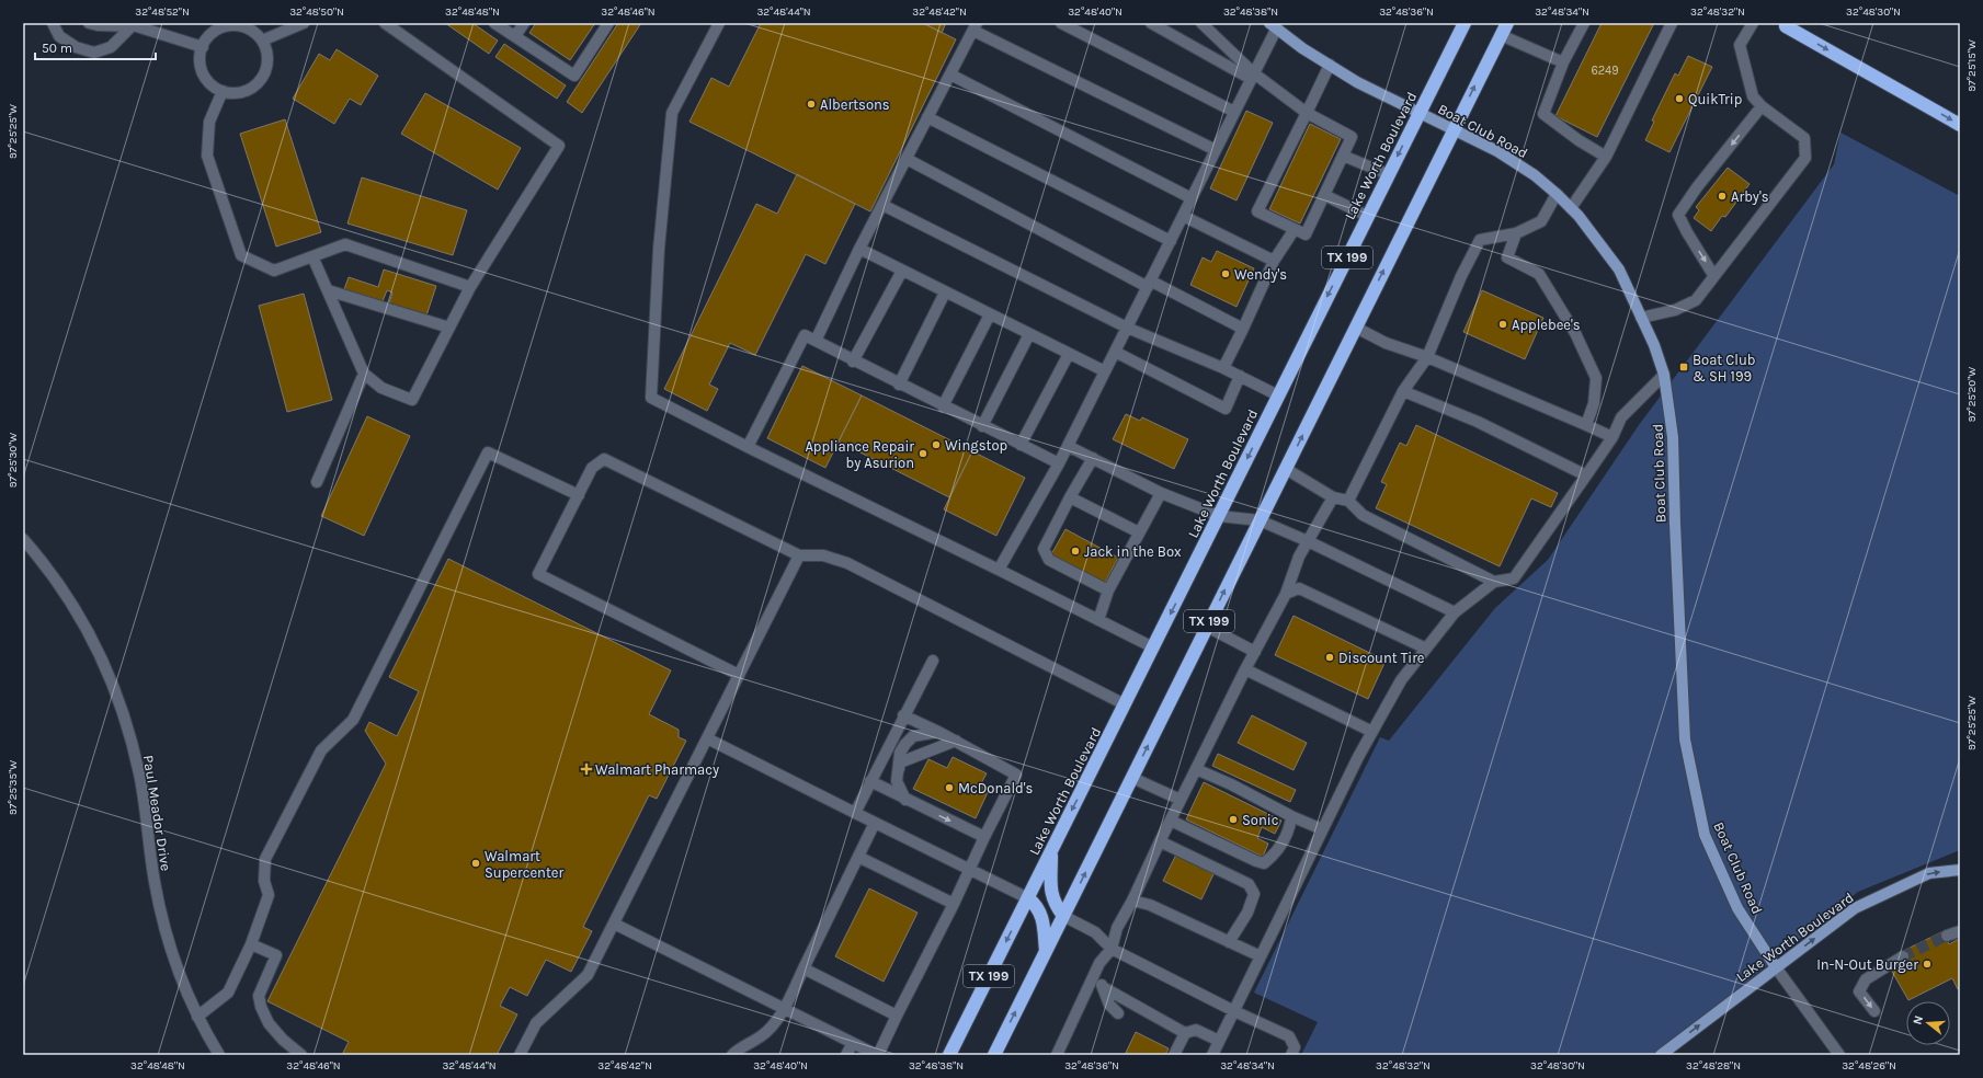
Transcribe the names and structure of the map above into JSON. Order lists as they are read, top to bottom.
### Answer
{
  "streets": {
    "highway": ["Lake Worth Boulevard", "TX 199"],
    "main road": ["Boat Club Road"],
    "street": ["Paul Meador Drive"]
  },
  "crossings": [
    ["Boat Club Road", "Lake Worth Boulevard"],
    ["Boat Club Road", "TX 199"]
  ],
  "places": {
    "other": [
      "QuikTrip",
      "Albertsons",
      "Arby's",
      "Wendy's",
      "Applebee's",
      "Wingstop",
      "Appliance Repair by Asurion",
      "Jack in the Box",
      "Discount Tire",
      "McDonald's",
      "Sonic",
      "Walmart Supercenter",
      "In-N-Out Burger"
    ],
    "transit": ["Boat Club & SH 199"],
    "health": ["Walmart Pharmacy"]
  },
  "house_numbers": ["6249"],
  "scale_bar": "50 m",
  "north": "left",
  "coordinates": [
    "32°48'52\"N",
    "32°48'50\"N",
    "32°48'48\"N",
    "32°48'46\"N",
    "32°48'44\"N",
    "32°48'42\"N",
    "32°48'40\"N",
    "32°48'38\"N",
    "32°48'36\"N",
    "32°48'34\"N",
    "32°48'32\"N",
    "32°48'30\"N",
    "97°25'15\"W",
    "97°25'25\"W",
    "97°25'20\"W",
    "97°25'30\"W",
    "97°25'35\"W",
    "32°48'28\"N",
    "32°48'26\"N"
  ]
}
